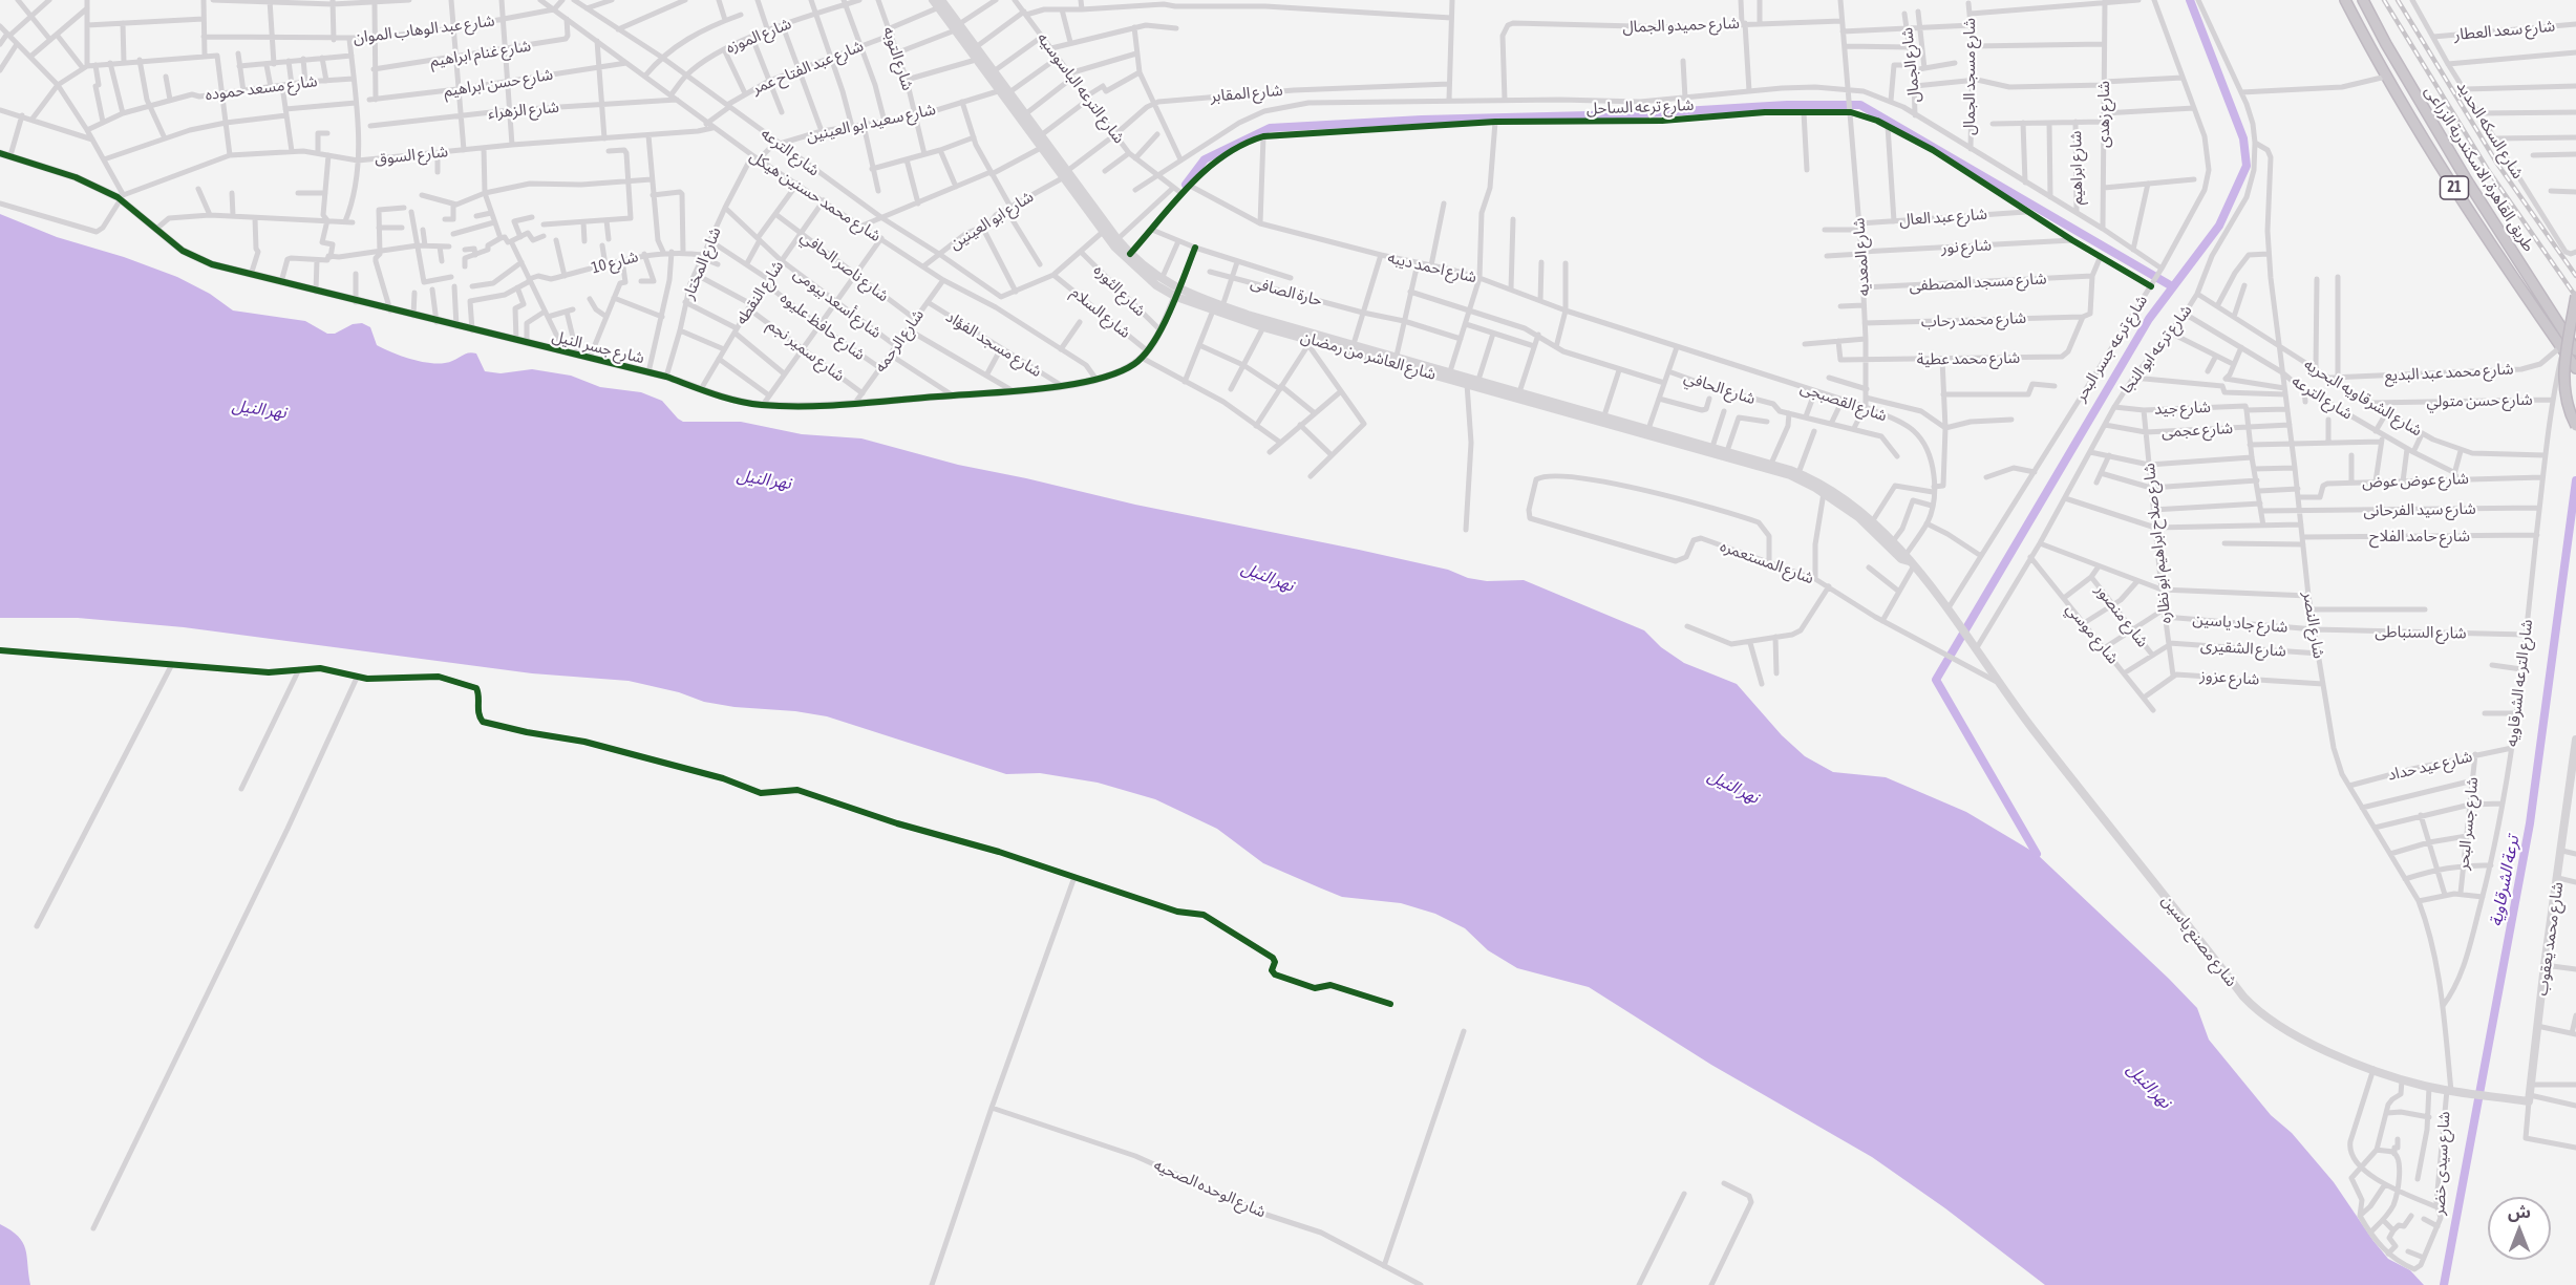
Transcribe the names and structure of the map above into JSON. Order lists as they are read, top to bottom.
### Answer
{
  "streets": {
    "highway": ["طريق القاهرة, الاسكندرية الزراعى", "21"],
    "main road": ["شارع العاشر من رمضان", "شارع محمد يعقوب", "شارع مصنع ياسين"],
    "street": [
      "شارع حميدو الجمال",
      "شارع عبد الوهاب الموان",
      "شارع سعد العطار",
      "شارع الموزه",
      "شارع غنام ابراهيم",
      "شارع التوبه",
      "شارع الجمال",
      "شارع عبد الفتاح عمر",
      "شارع مسجد الجمال",
      "شارع حسن ابراهيم",
      "شارع مسعد حموده",
      "شارع الترعه الباسوسيه",
      "شارع المقابر",
      "شارع ترعه الساحل",
      "شارع الزهراء",
      "شارع زهدى",
      "شارع سعيد ابو العينين",
      "شارع السكه الحديد",
      "شارع الترعه",
      "شارع السوق",
      "شارع ابراهيم",
      "شارع محمد حسنين هيكل",
      "شارع عبد العال",
      "شارع ابو العينين",
      "شارع نور",
      "شارع المعديه",
      "شارع 10",
      "شارع المختار",
      "شارع ناصر الحافي",
      "شارع احمد ديبه",
      "شارع مسجد المصطفى",
      "شارع الثوره",
      "حارة الصافى",
      "شارع النقطه",
      "شارع أسعد بيومى",
      "شارع السلام",
      "شارع محمد رحاب",
      "شارع حافظ عليوه",
      "شارع الرحمه",
      "شارع مسجد الفؤاد",
      "شارع جسر النيل",
      "شارع ترعه جسر البحر",
      "شارع ترعه ابو النجا",
      "شارع سمير نجم",
      "شارع محمد عطية",
      "شارع محمد عبد البديع",
      "شارع الحافي",
      "شارع الشرقاويه البحريه",
      "شارع حسن متولي",
      "شارع القصبجى",
      "شارع جيد",
      "شارع عجمى",
      "شارع عوض عوض",
      "شارع سيد الفرحانى",
      "شارع حامد الفلاح",
      "شارع صلاح ابراهيم ابو نظاره",
      "شارع المستعمره",
      "شارع منصور",
      "شارع جاد ياسين",
      "شارع النصر",
      "شارع السنباطى",
      "شارع موسي",
      "شارع الشقيرى",
      "شارع عزوز",
      "شارع الترعه الشرقاويه",
      "شارع عيد حداد",
      "شارع جسر البحر",
      "شارع سيدى خضر",
      "شارع الوحده الصحيه"
    ]
  },
  "crossings": [
    ["شارع حميدو الجمال", "شارع ترعه الساحل"],
    ["شارع حميدو الجمال", "شارع المعديه"],
    ["شارع عبد الوهاب الموان", "شارع محمد حسنين هيكل"],
    ["شارع سعد العطار", "شارع السكه الحديد"],
    ["شارع الموزه", "شارع الترعه"],
    ["شارع الموزه", "شارع محمد حسنين هيكل"],
    ["شارع غنام ابراهيم", "شارع حسن ابراهيم"],
    ["شارع غنام ابراهيم", "شارع محمد حسنين هيكل"],
    ["شارع التوبه", "شارع عبد الفتاح عمر"],
    ["شارع التوبه", "شارع سعيد ابو العينين"],
    ["شارع الجمال", "شارع ترعه الساحل"],
    ["شارع عبد الفتاح عمر", "شارع الترعه"],
    ["شارع عبد الفتاح عمر", "شارع السوق"],
    ["شارع عبد الفتاح عمر", "شارع محمد حسنين هيكل"],
    ["شارع عبد الفتاح عمر", "شارع العاشر من رمضان"],
    ["شارع مسجد الجمال", "شارع ترعه الساحل"],
    ["شارع حسن ابراهيم", "شارع محمد حسنين هيكل"],
    ["شارع الترعه الباسوسيه", "شارع المقابر"],
    ["شارع الترعه الباسوسيه", "شارع ترعه الساحل"],
    ["شارع المقابر", "شارع ابو العينين"],
    ["شارع المقابر", "شارع العاشر من رمضان"],
    ["شارع ترعه الساحل", "شارع زهدى"],
    ["شارع ترعه الساحل", "شارع ابراهيم"],
    ["شارع ترعه الساحل", "شارع عبد العال"],
    ["شارع ترعه الساحل", "شارع نور"],
    ["شارع ترعه الساحل", "شارع المعديه"],
    ["شارع ترعه الساحل", "شارع احمد ديبه"],
    ["شارع ترعه الساحل", "شارع ترعه جسر البحر"],
    ["شارع ترعه الساحل", "شارع العاشر من رمضان"],
    ["شارع الزهراء", "شارع محمد حسنين هيكل"],
    ["شارع سعيد ابو العينين", "شارع الترعه"],
    ["شارع سعيد ابو العينين", "شارع المختار"],
    ["شارع سعيد ابو العينين", "شارع العاشر من رمضان"],
    ["شارع الترعه", "شارع ابو العينين"],
    ["شارع الترعه", "شارع المختار"],
    ["شارع الترعه", "شارع ترعه ابو النجا"],
    ["شارع الترعه", "شارع عوض عوض"],
    ["شارع الترعه", "شارع النصر"],
    ["شارع السوق", "شارع محمد حسنين هيكل"],
    ["شارع السوق", "شارع جسر النيل"],
    ["طريق القاهرة, الاسكندرية الزراعى", "شارع محمد عبد البديع"],
    ["طريق القاهرة, الاسكندرية الزراعى", "شارع الترعه الشرقاويه"],
    ["شارع محمد حسنين هيكل", "شارع ابو العينين"],
    ["شارع محمد حسنين هيكل", "شارع المختار"],
    ["شارع محمد حسنين هيكل", "شارع النقطه"],
    ["شارع محمد حسنين هيكل", "شارع الرحمه"],
    ["شارع محمد حسنين هيكل", "شارع جسر النيل"],
    ["شارع عبد العال", "شارع المعديه"],
    ["شارع ابو العينين", "شارع العاشر من رمضان"],
    ["شارع نور", "شارع المعديه"],
    ["شارع المعديه", "شارع مسجد المصطفى"],
    ["شارع المعديه", "شارع محمد رحاب"],
    ["شارع المعديه", "شارع محمد عطية"],
    ["شارع المعديه", "شارع القصبجى"],
    ["شارع 10", "شارع المختار"],
    ["شارع المختار", "شارع أسعد بيومى"],
    ["شارع المختار", "شارع حافظ عليوه"],
    ["شارع المختار", "شارع جسر النيل"],
    ["شارع المختار", "شارع سمير نجم"],
    ["شارع ناصر الحافي", "شارع النقطه"],
    ["شارع ناصر الحافي", "شارع الرحمه"],
    ["شارع احمد ديبه", "شارع القصبجى"],
    ["شارع الثوره", "شارع جسر النيل"],
    ["شارع النقطه", "شارع أسعد بيومى"],
    ["شارع النقطه", "شارع حافظ عليوه"],
    ["شارع النقطه", "شارع جسر النيل"],
    ["شارع النقطه", "شارع سمير نجم"],
    ["شارع أسعد بيومى", "شارع الرحمه"],
    ["شارع السلام", "شارع جسر النيل"],
    ["شارع محمد رحاب", "شارع محمد عطية"],
    ["شارع حافظ عليوه", "شارع الرحمه"],
    ["شارع الرحمه", "شارع مسجد الفؤاد"],
    ["شارع الرحمه", "شارع جسر النيل"],
    ["شارع الرحمه", "شارع سمير نجم"],
    ["شارع مسجد الفؤاد", "شارع جسر النيل"],
    ["شارع جسر النيل", "شارع العاشر من رمضان"],
    ["شارع ترعه جسر البحر", "شارع العاشر من رمضان"],
    ["شارع ترعه ابو النجا", "شارع الشرقاويه البحريه"],
    ["شارع ترعه ابو النجا", "شارع جيد"],
    ["شارع ترعه ابو النجا", "شارع عجمى"],
    ["شارع ترعه ابو النجا", "شارع النصر"],
    ["شارع ترعه ابو النجا", "شارع موسي"],
    ["شارع ترعه ابو النجا", "شارع مصنع ياسين"],
    ["شارع العاشر من رمضان", "شارع القصبجى"],
    ["شارع العاشر من رمضان", "شارع مصنع ياسين"],
    ["شارع محمد عبد البديع", "شارع الشرقاويه البحريه"],
    ["شارع محمد عبد البديع", "شارع الترعه الشرقاويه"],
    ["شارع الشرقاويه البحريه", "شارع حسن متولي"],
    ["شارع الشرقاويه البحريه", "شارع النصر"],
    ["شارع الشرقاويه البحريه", "شارع الترعه الشرقاويه"],
    ["شارع حسن متولي", "شارع الترعه الشرقاويه"],
    ["شارع القصبجى", "شارع المستعمره"],
    ["شارع جيد", "شارع صلاح ابراهيم ابو نظاره"],
    ["شارع جيد", "شارع النصر"],
    ["شارع عجمى", "شارع صلاح ابراهيم ابو نظاره"],
    ["شارع عجمى", "شارع النصر"],
    ["شارع عوض عوض", "شارع النصر"],
    ["شارع عوض عوض", "شارع الترعه الشرقاويه"],
    ["شارع سيد الفرحانى", "شارع النصر"],
    ["شارع سيد الفرحانى", "شارع الترعه الشرقاويه"],
    ["شارع حامد الفلاح", "شارع النصر"],
    ["شارع حامد الفلاح", "شارع الترعه الشرقاويه"],
    ["شارع صلاح ابراهيم ابو نظاره", "شارع جاد ياسين"],
    ["شارع صلاح ابراهيم ابو نظاره", "شارع الشقيرى"],
    ["شارع صلاح ابراهيم ابو نظاره", "شارع عزوز"],
    ["شارع المستعمره", "شارع مصنع ياسين"],
    ["شارع جاد ياسين", "شارع النصر"],
    ["شارع جاد ياسين", "شارع السنباطى"],
    ["شارع النصر", "شارع السنباطى"],
    ["شارع النصر", "شارع الشقيرى"],
    ["شارع النصر", "شارع عزوز"],
    ["شارع النصر", "شارع الترعه الشرقاويه"],
    ["شارع النصر", "شارع عيد حداد"],
    ["شارع النصر", "شارع مصنع ياسين"],
    ["شارع النصر", "شارع سيدى خضر"],
    ["شارع السنباطى", "شارع الترعه الشرقاويه"],
    ["شارع الترعه الشرقاويه", "شارع عيد حداد"],
    ["شارع عيد حداد", "شارع جسر البحر"],
    ["شارع محمد يعقوب", "شارع مصنع ياسين"],
    ["شارع مصنع ياسين", "شارع سيدى خضر"]
  ],
  "water": ["نهر النيل", "ترعة الشرقاوية"],
  "north": "top"
}
